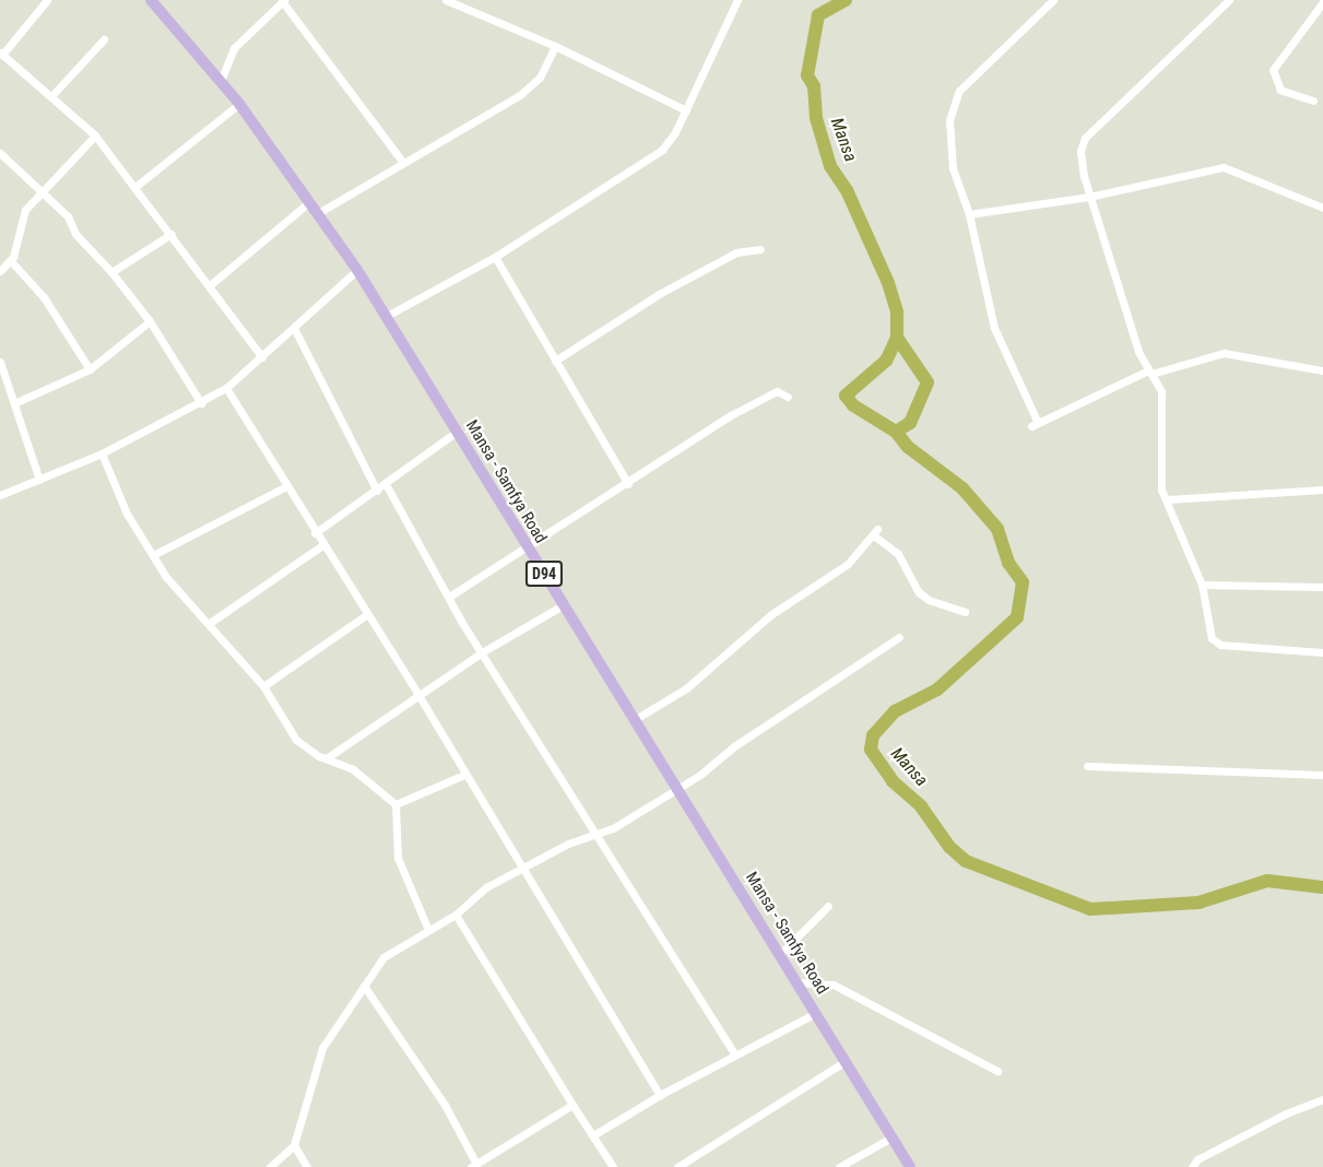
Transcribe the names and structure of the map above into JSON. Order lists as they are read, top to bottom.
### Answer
{
  "streets": {
    "main road": ["Mansa - Samfya Road", "D94"]
  },
  "water": ["Mansa"]
}
